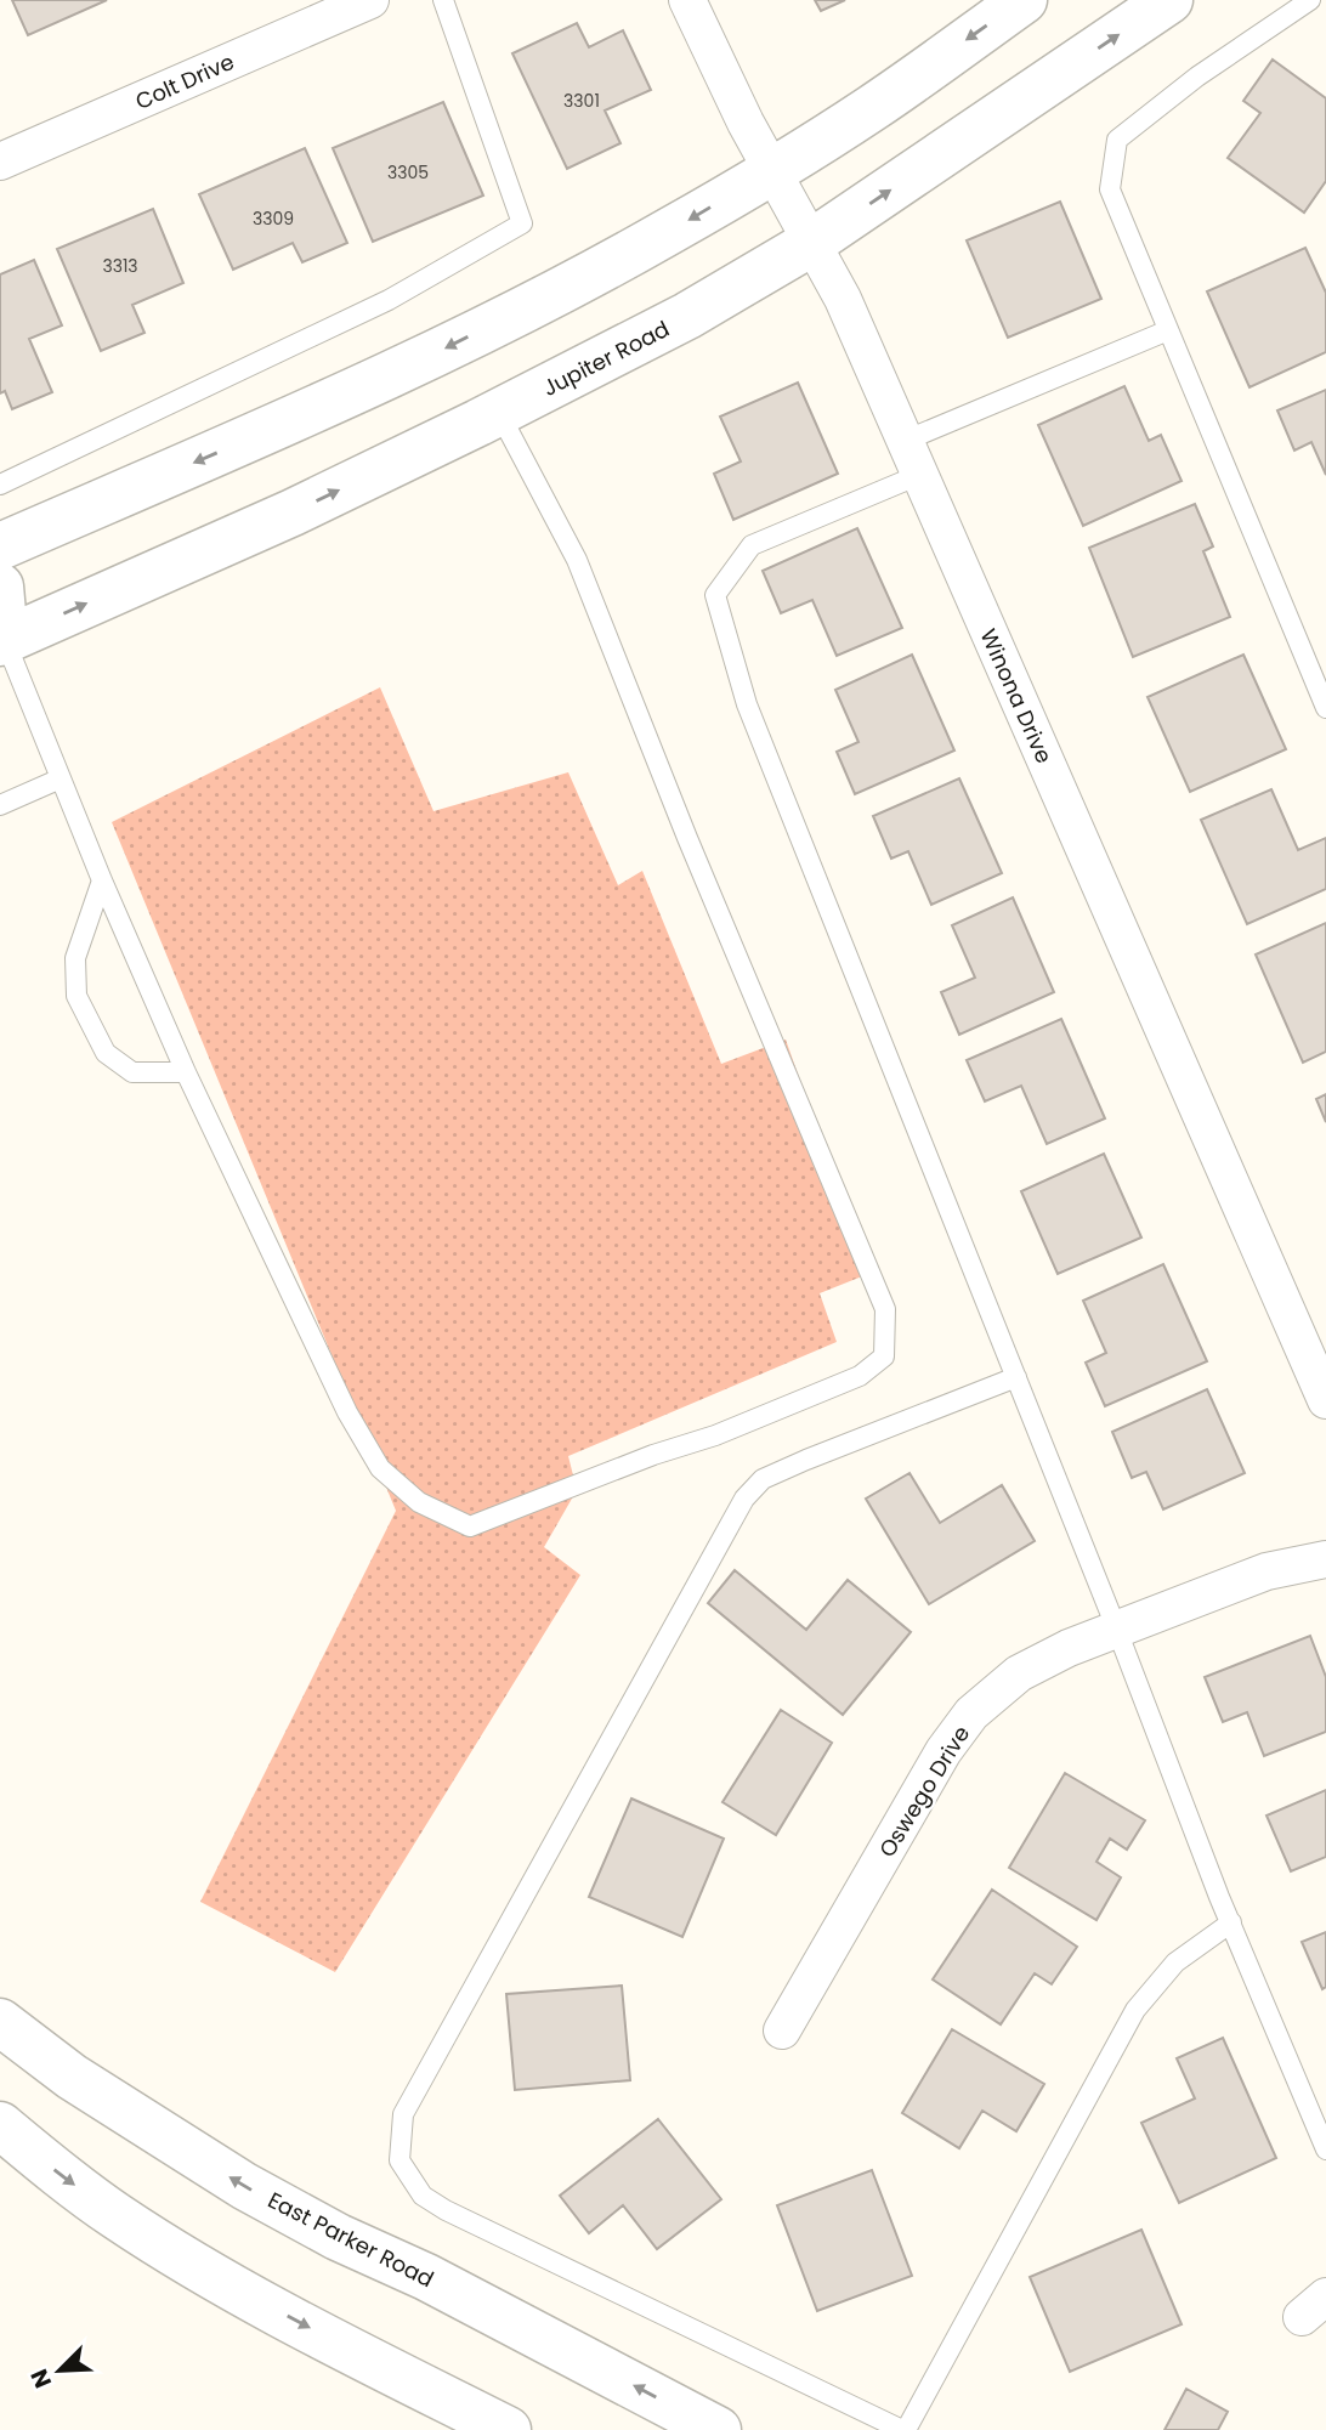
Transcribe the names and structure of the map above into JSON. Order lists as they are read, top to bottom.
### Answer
{
  "streets": {
    "main road": ["Jupiter Road", "East Parker Road"],
    "street": ["Colt Drive", "Winona Drive", "Oswego Drive"]
  },
  "crossings": [
    ["Jupiter Road", "Winona Drive"]
  ],
  "house_numbers": [
    "3301",
    "3305",
    "3309",
    "3313"
  ],
  "north": "bottom left"
}
